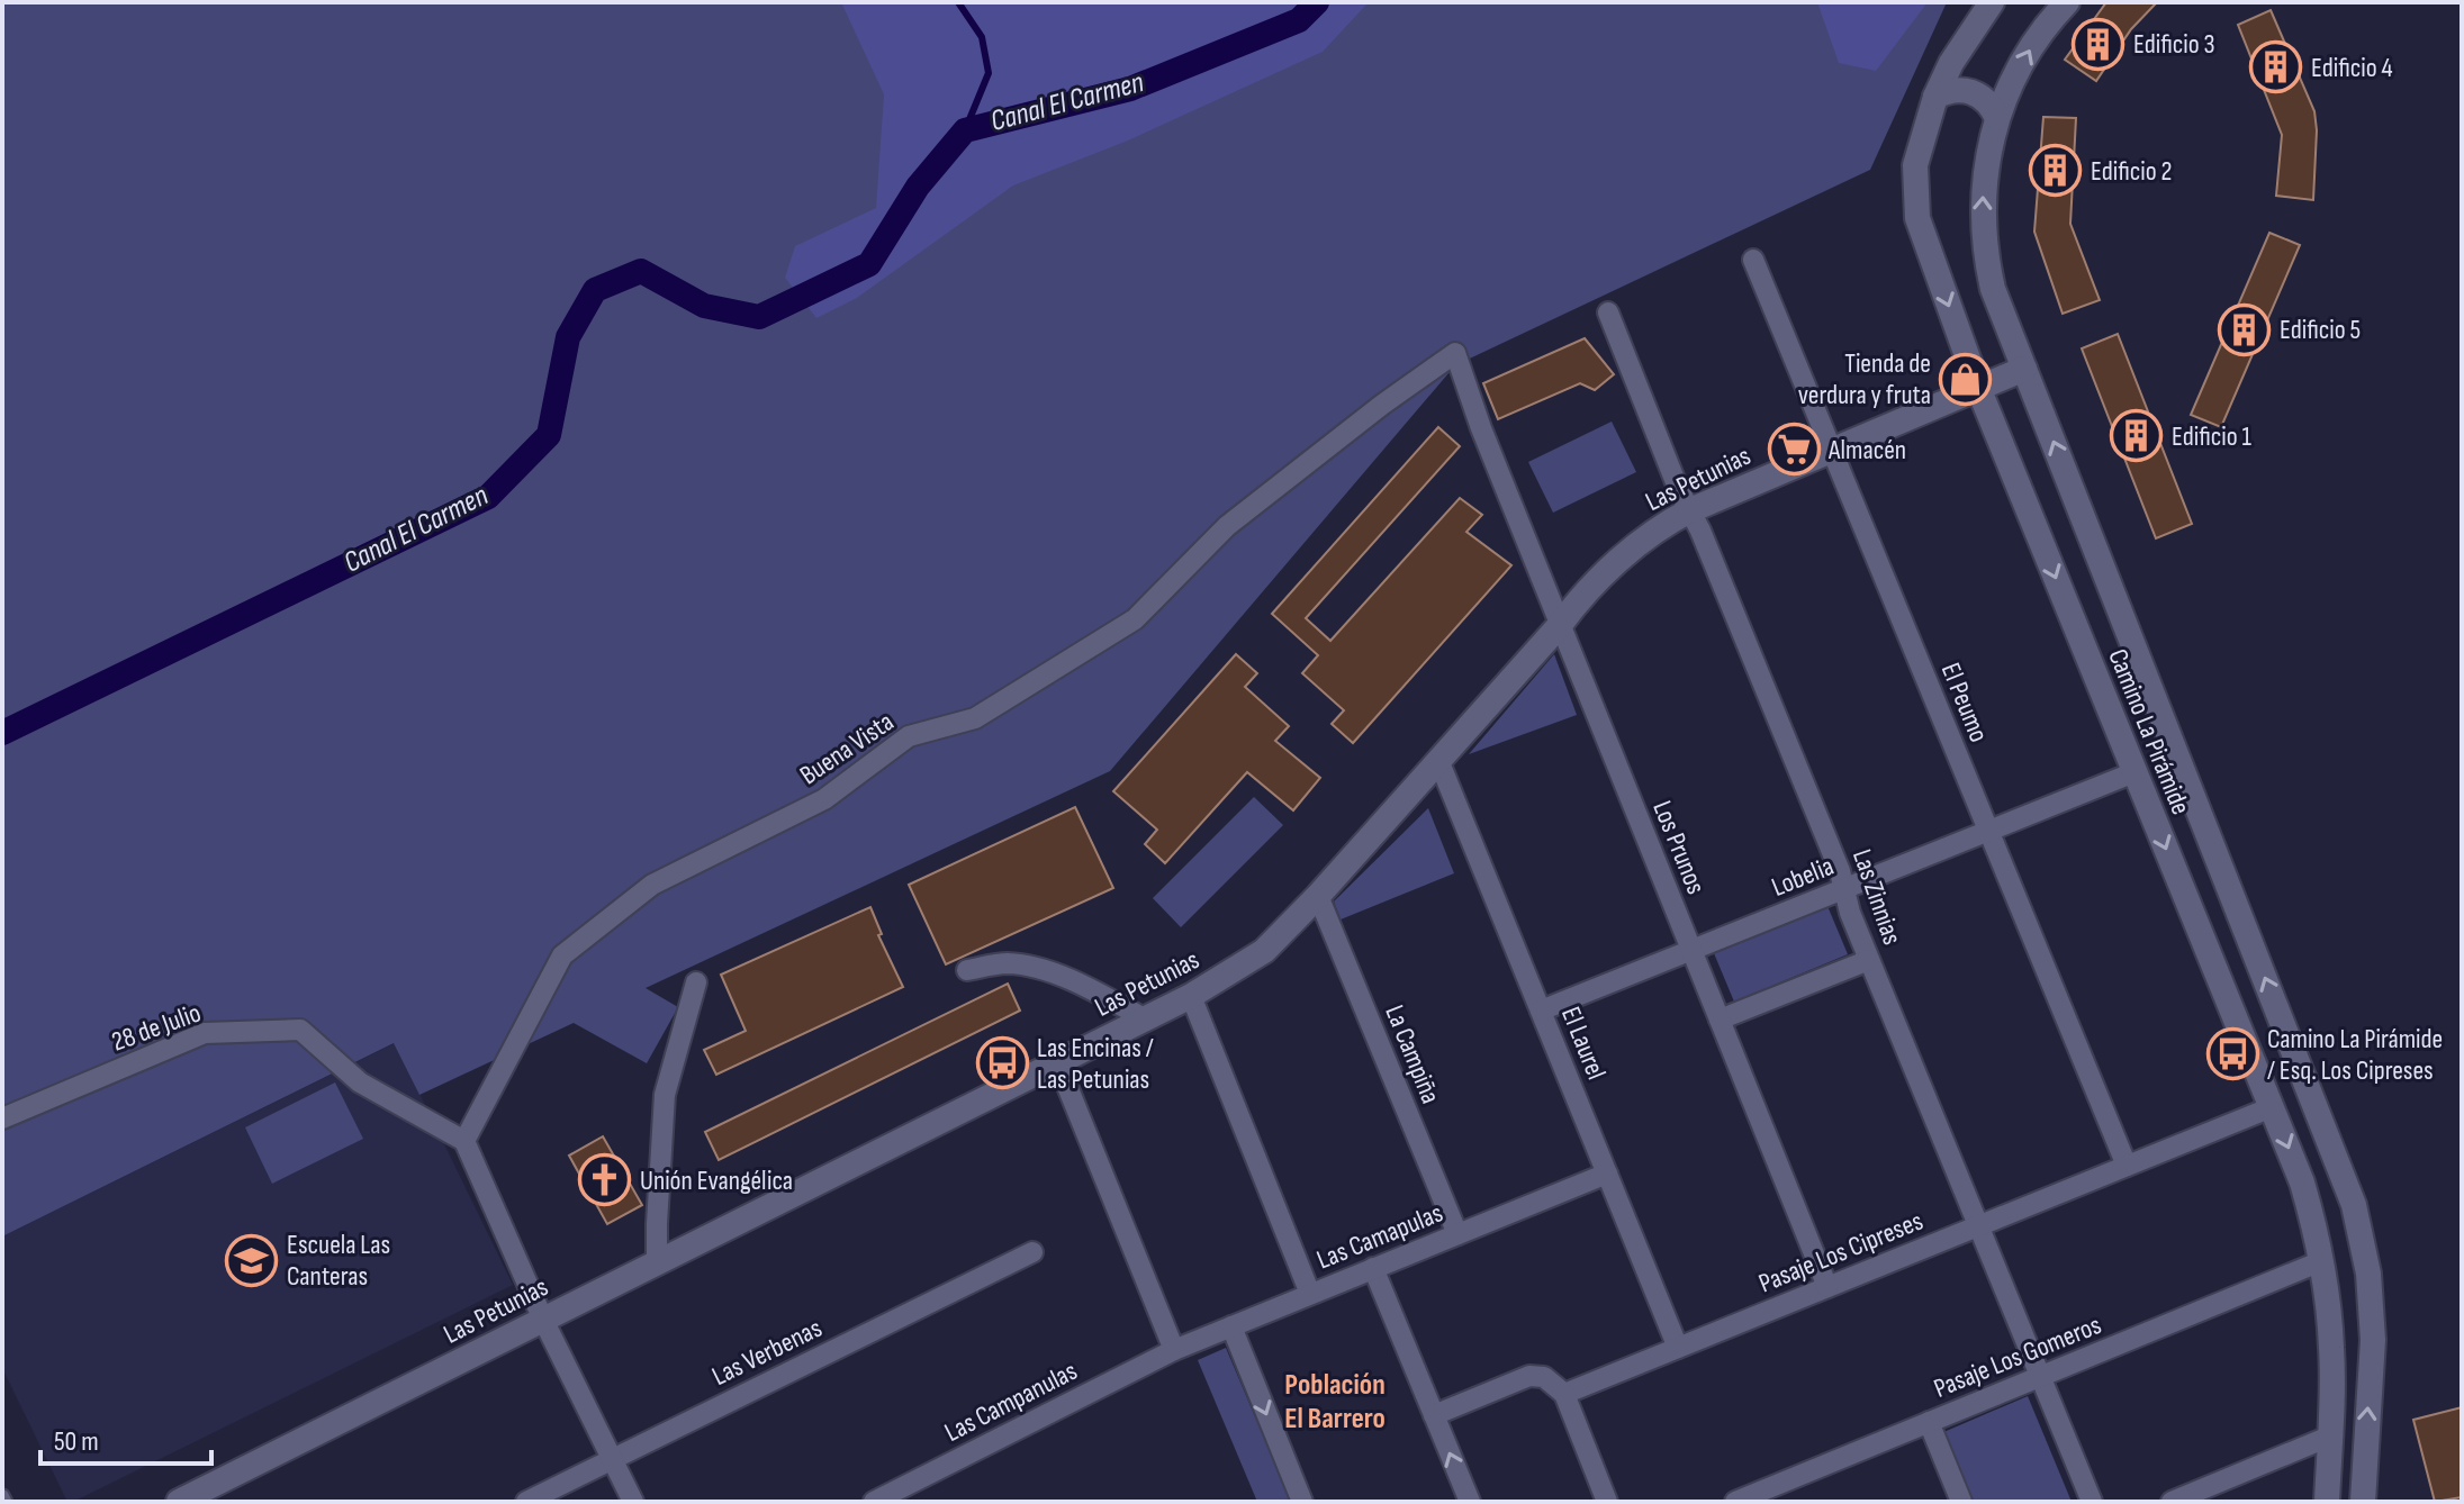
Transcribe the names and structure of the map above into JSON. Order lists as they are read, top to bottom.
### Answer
{
  "streets": {
    "street": [
      "Las Petunias",
      "El Peumo",
      "Camino La Pirámide",
      "Buena Vista",
      "Los Prunos",
      "Lobelia",
      "Las Zinnias",
      "28 de Julio",
      "El Laurel",
      "La Campiña",
      "Las Camapulas",
      "Pasaje Los Cipreses",
      "Las Verbenas",
      "Pasaje Los Gomeros",
      "Las Campanulas"
    ]
  },
  "crossings": [
    ["Las Petunias", "El Peumo"],
    ["Las Petunias", "Camino La Pirámide"],
    ["Las Petunias", "Los Prunos"],
    ["Las Petunias", "Las Zinnias"],
    ["Las Petunias", "El Laurel"],
    ["Las Petunias", "La Campiña"],
    ["El Peumo", "Lobelia"],
    ["El Peumo", "Pasaje Los Cipreses"],
    ["Camino La Pirámide", "Lobelia"],
    ["Camino La Pirámide", "Pasaje Los Cipreses"],
    ["Camino La Pirámide", "Pasaje Los Gomeros"],
    ["Buena Vista", "Los Prunos"],
    ["Buena Vista", "28 de Julio"],
    ["Los Prunos", "Lobelia"],
    ["Los Prunos", "Pasaje Los Cipreses"],
    ["Lobelia", "Las Zinnias"],
    ["Lobelia", "El Laurel"],
    ["Las Zinnias", "Pasaje Los Cipreses"],
    ["Las Zinnias", "Pasaje Los Gomeros"],
    ["El Laurel", "Las Camapulas"],
    ["El Laurel", "Pasaje Los Cipreses"],
    ["La Campiña", "Las Camapulas"],
    ["Las Camapulas", "Las Campanulas"]
  ],
  "districts": ["Población El Barrero"],
  "water": ["Canal El Carmen"],
  "places": {
    "building": [
      "Edificio 3",
      "Edificio 4",
      "Edificio 2",
      "Edificio 5",
      "Edificio 1"
    ],
    "shop": ["Tienda de verdura y fruta"],
    "supermarket": ["Almacén"],
    "bus stop": ["Camino La Pirámide / Esq. Los Cipreses", "Las Encinas / Las Petunias"],
    "church": ["Unión Evangélica"],
    "school or university": ["Escuela Las Canteras"]
  },
  "scale_bar": "50 m"
}
